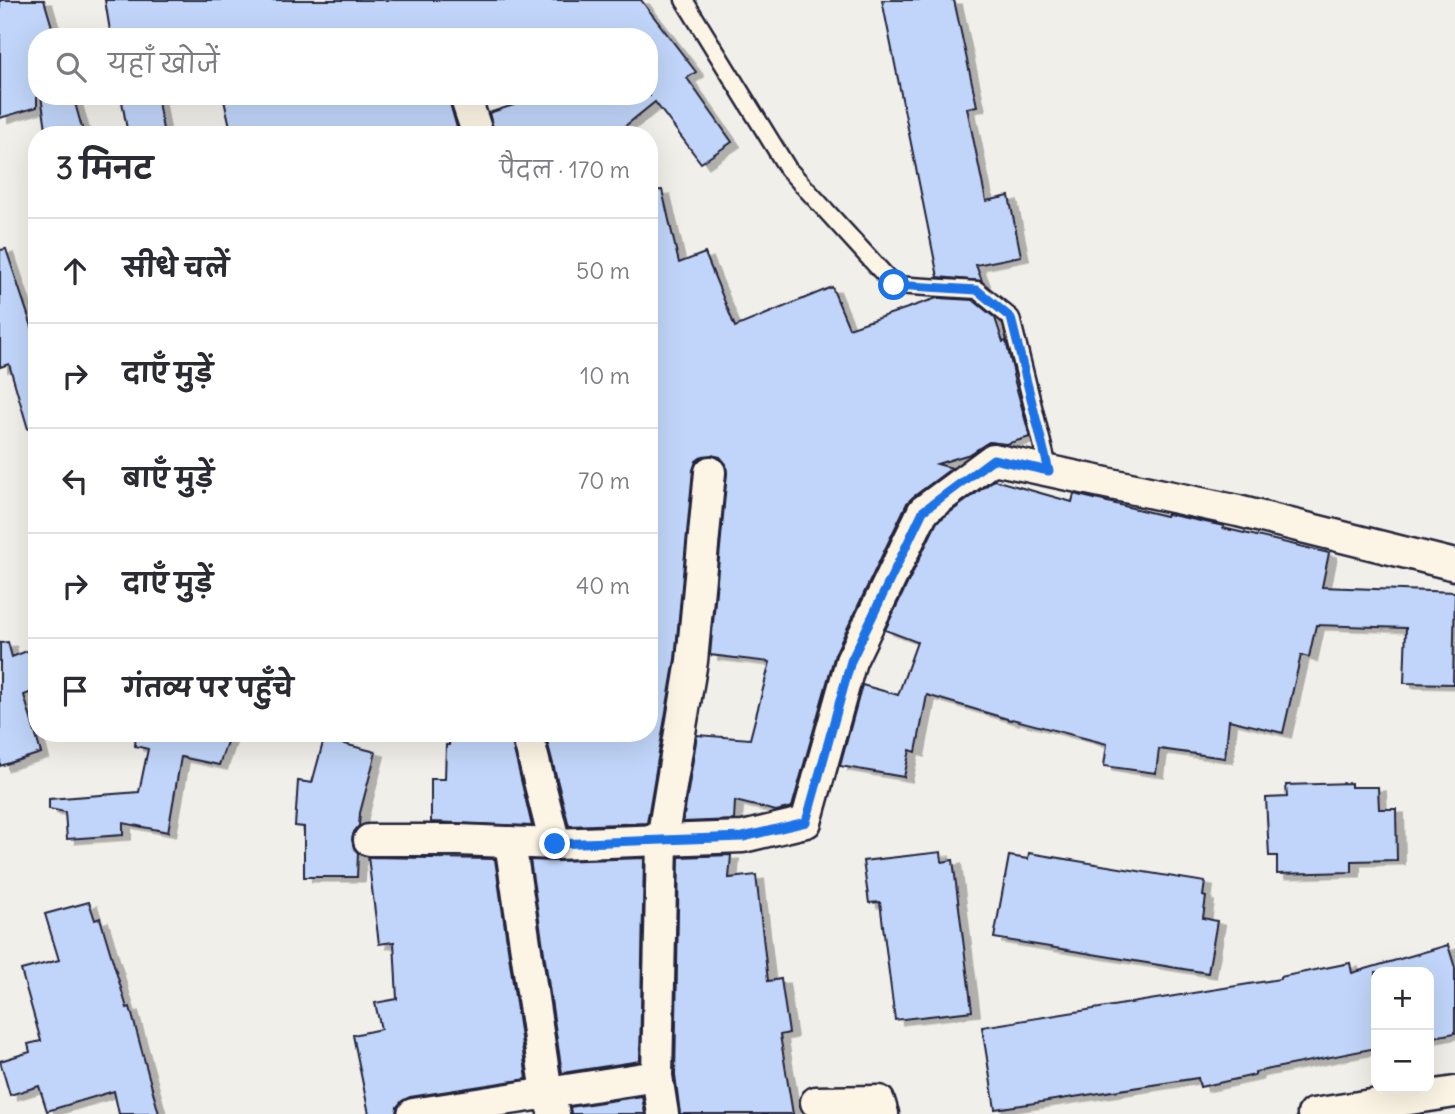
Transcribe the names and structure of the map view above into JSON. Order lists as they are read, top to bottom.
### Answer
{
  "page": {
    "search": "यहाँ खोजें",
    "heading": ["3 मिनट", "पैदल · 170 m"],
    "list": [
      ["सीधे चलें", "50 m"],
      ["दाएँ मुड़ें", "10 m"],
      ["बाएँ मुड़ें", "70 m"],
      ["दाएँ मुड़ें", "40 m"],
      "गंतव्य पर पहुँचे"
    ],
    "map_buttons": ["+", "−"]
  }
}
